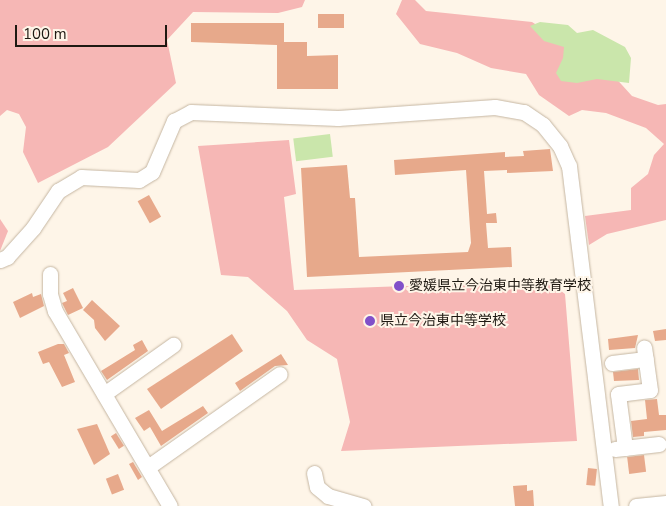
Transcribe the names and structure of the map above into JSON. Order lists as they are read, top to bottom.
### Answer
{
  "places": ["愛媛県立今治東中等教育学校", "県立今治東中等学校"],
  "scale_bar": "100 m"
}
